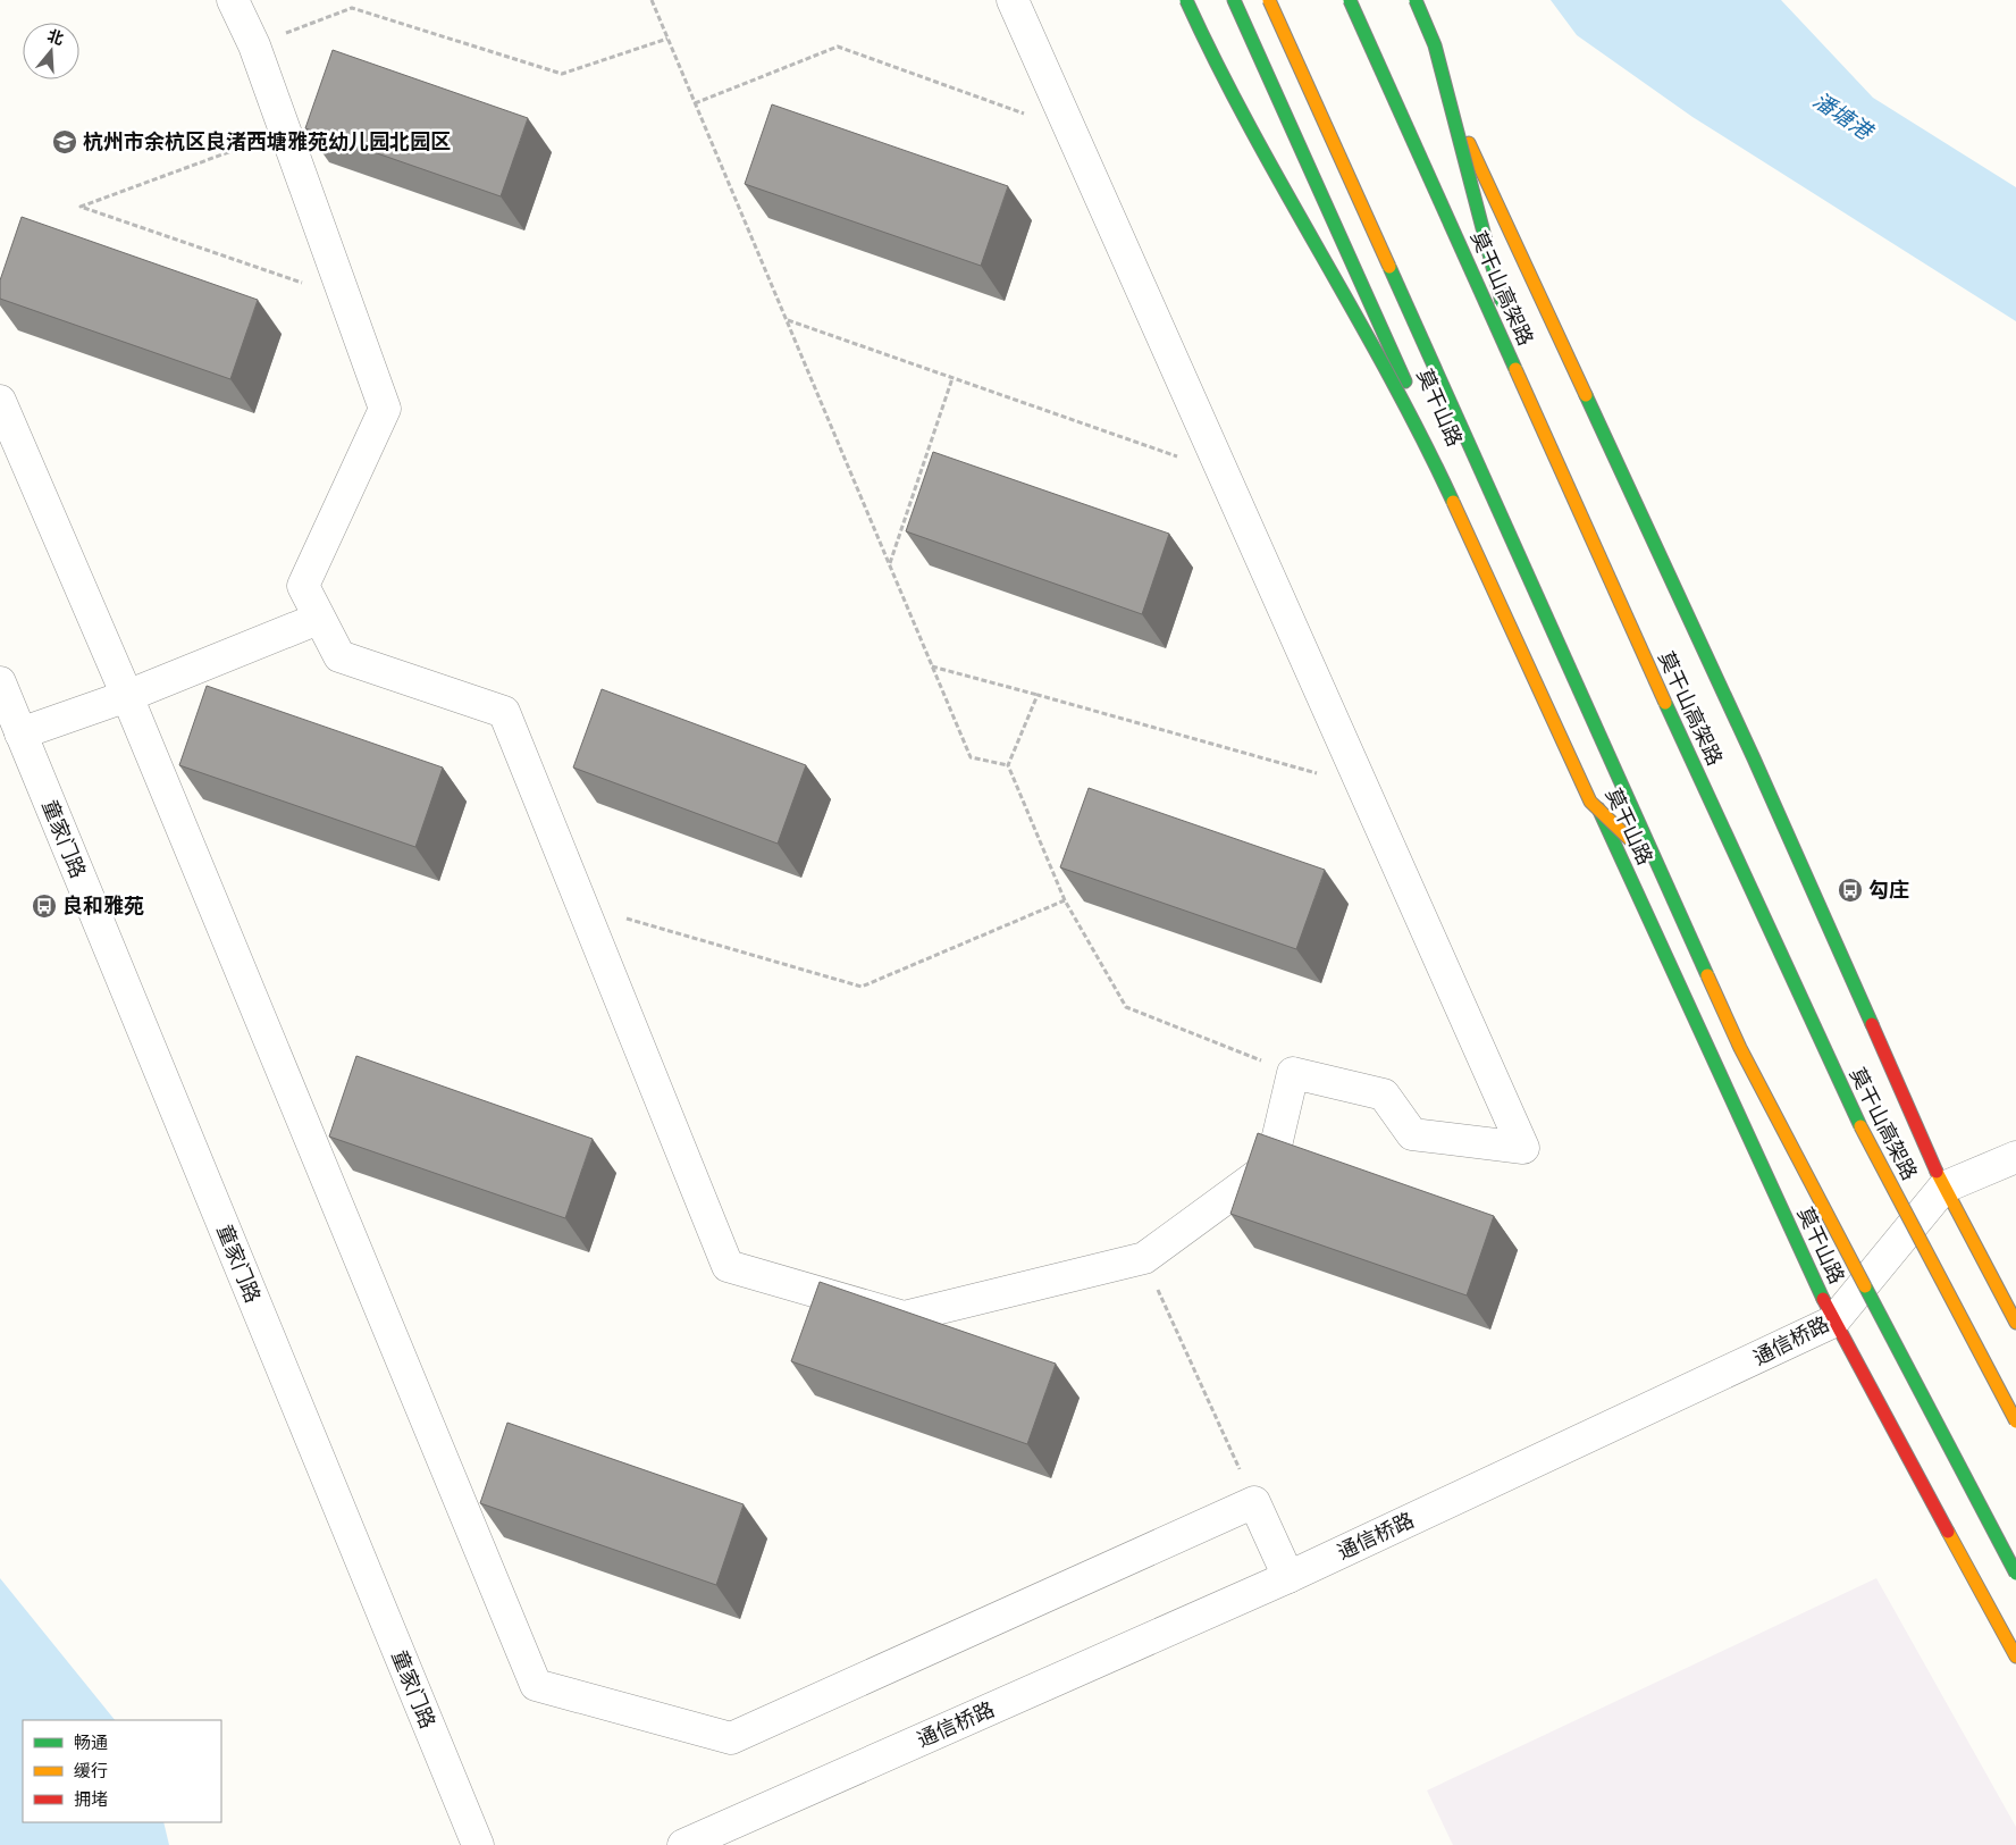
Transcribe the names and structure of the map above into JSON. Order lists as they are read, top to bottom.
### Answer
{
  "streets": {
    "main road": ["莫干山高架路", "莫干山路"],
    "street": ["童家门路", "通信桥路"]
  },
  "crossings": [
    ["莫干山路", "通信桥路"]
  ],
  "water": ["潘塘港"],
  "places": {
    "school or university": ["杭州市余杭区良渚西塘雅苑幼儿园北园区"],
    "bus stop": ["勾庄", "良和雅苑"]
  },
  "legend": ["畅通", "缓行", "拥堵"],
  "north": "top"
}
